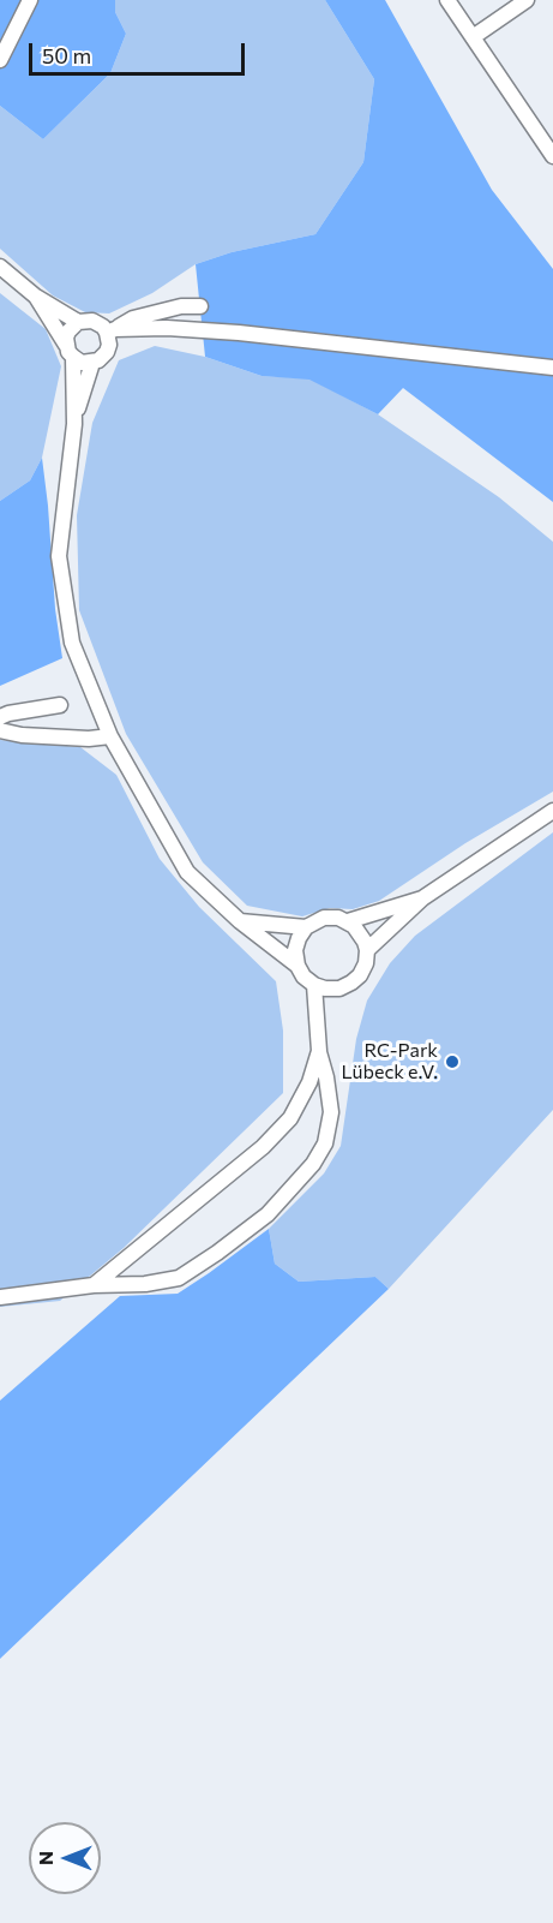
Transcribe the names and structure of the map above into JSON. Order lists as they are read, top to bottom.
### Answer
{
  "places": ["RC-Park Lübeck e.V."],
  "scale_bar": "50 m",
  "north": "left"
}
